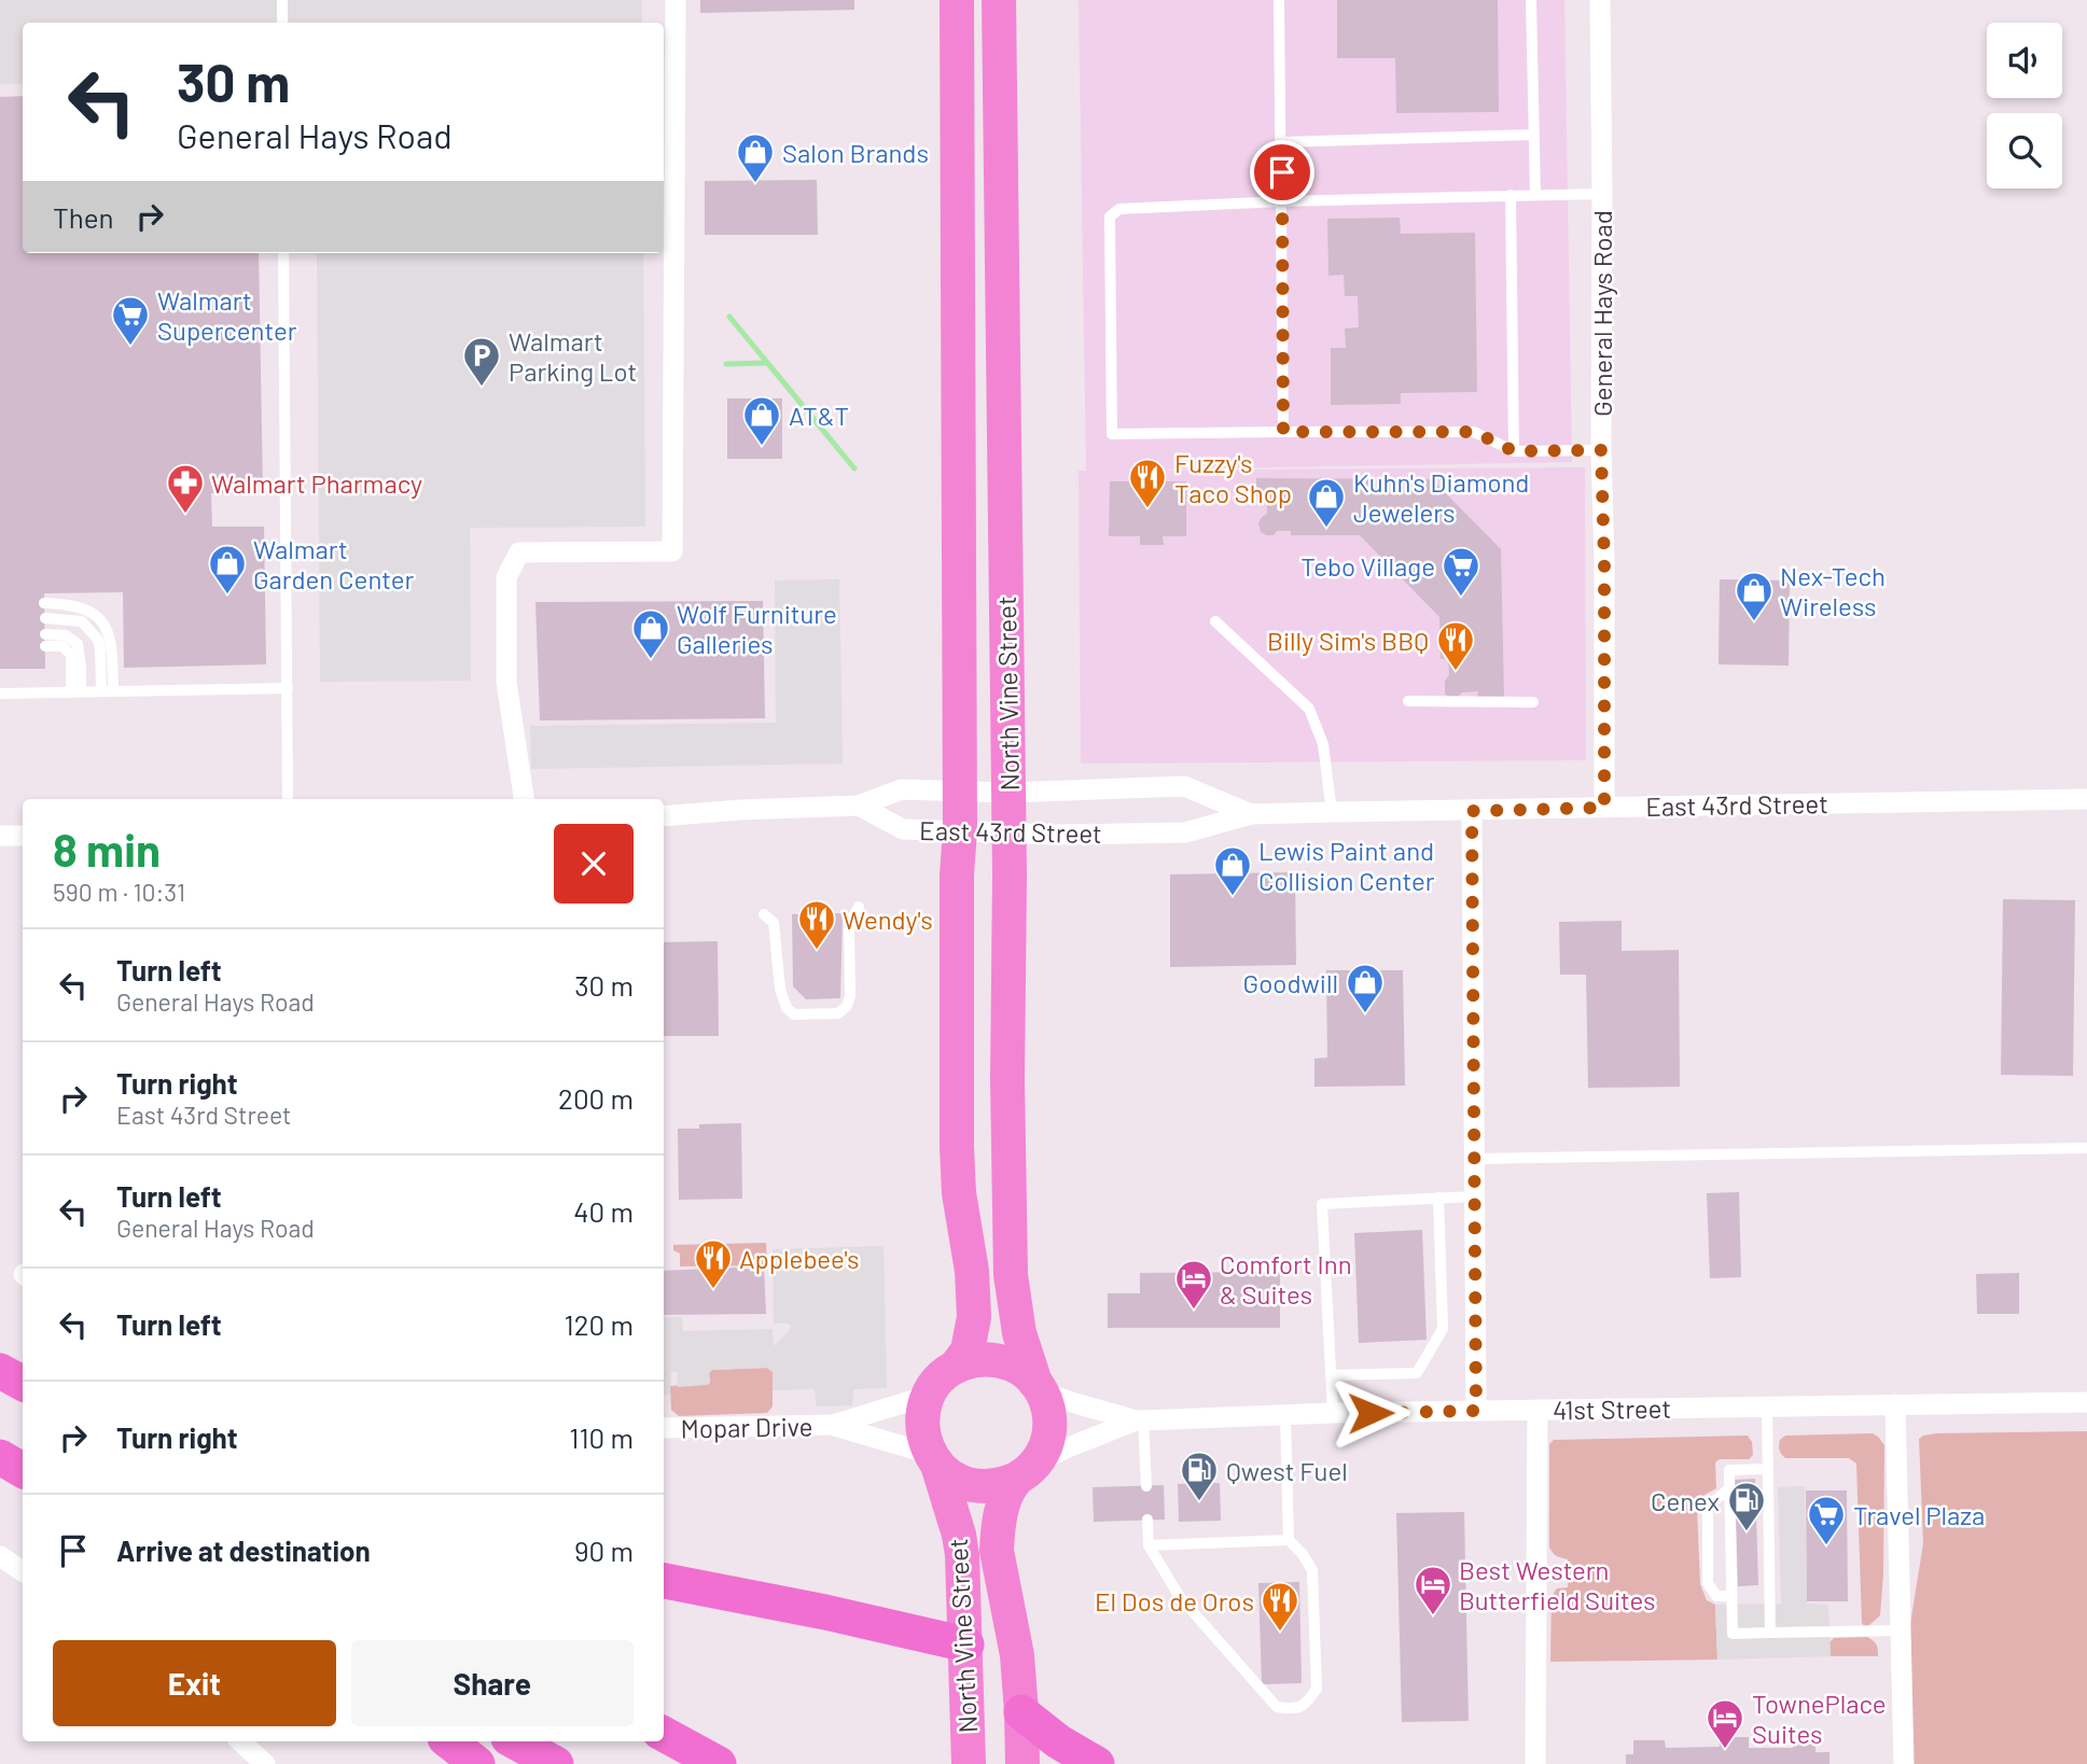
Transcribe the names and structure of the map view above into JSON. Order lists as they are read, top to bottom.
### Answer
{
  "streets": {
    "highway": ["North Vine Street"],
    "street": [
      "General Hays Road",
      "East 43rd Street",
      "41st Street",
      "Mopar Drive"
    ]
  },
  "crossings": [
    ["General Hays Road", "East 43rd Street"],
    ["North Vine Street", "East 43rd Street"],
    ["North Vine Street", "41st Street"],
    ["North Vine Street", "Mopar Drive"],
    ["41st Street", "Mopar Drive"]
  ],
  "places": {
    "shop": [
      "Salon Brands",
      "AT&T",
      "Kuhn's Diamond Jewelers",
      "Walmart Garden Center",
      "Nex-Tech Wireless",
      "Wolf Furniture Galleries",
      "Lewis Paint and Collision Center",
      "Goodwill"
    ],
    "supermarket": ["Walmart Supercenter", "Tebo Village", "Travel Plaza"],
    "parking": ["Walmart Parking Lot"],
    "restaurant": [
      "Fuzzy's Taco Shop",
      "Billy Sim's BBQ",
      "Wendy's",
      "Applebee's",
      "El Dos de Oros"
    ],
    "pharmacy": ["Walmart Pharmacy"],
    "hotel": ["Comfort Inn & Suites", "Best Western Butterfield Suites", "TownePlace Suites"],
    "fuel station": ["Qwest Fuel", "Cenex"]
  },
  "page": {
    "turn": ["30 m", "General Hays Road"],
    "then": "Then",
    "heading": ["8 min", "590 m · 10:31"],
    "list": [
      {
        "name": "Turn left",
        "note": "General Hays Road",
        "value": "30 m"
      },
      {
        "name": "Turn right",
        "note": "East 43rd Street",
        "value": "200 m"
      },
      {
        "name": "Turn left",
        "note": "General Hays Road",
        "value": "40 m"
      },
      {
        "name": "Turn left",
        "value": "120 m"
      },
      {
        "name": "Turn right",
        "value": "110 m"
      },
      {
        "name": "Arrive at destination",
        "value": "90 m"
      }
    ],
    "buttons": ["Exit", "Share"]
  }
}
